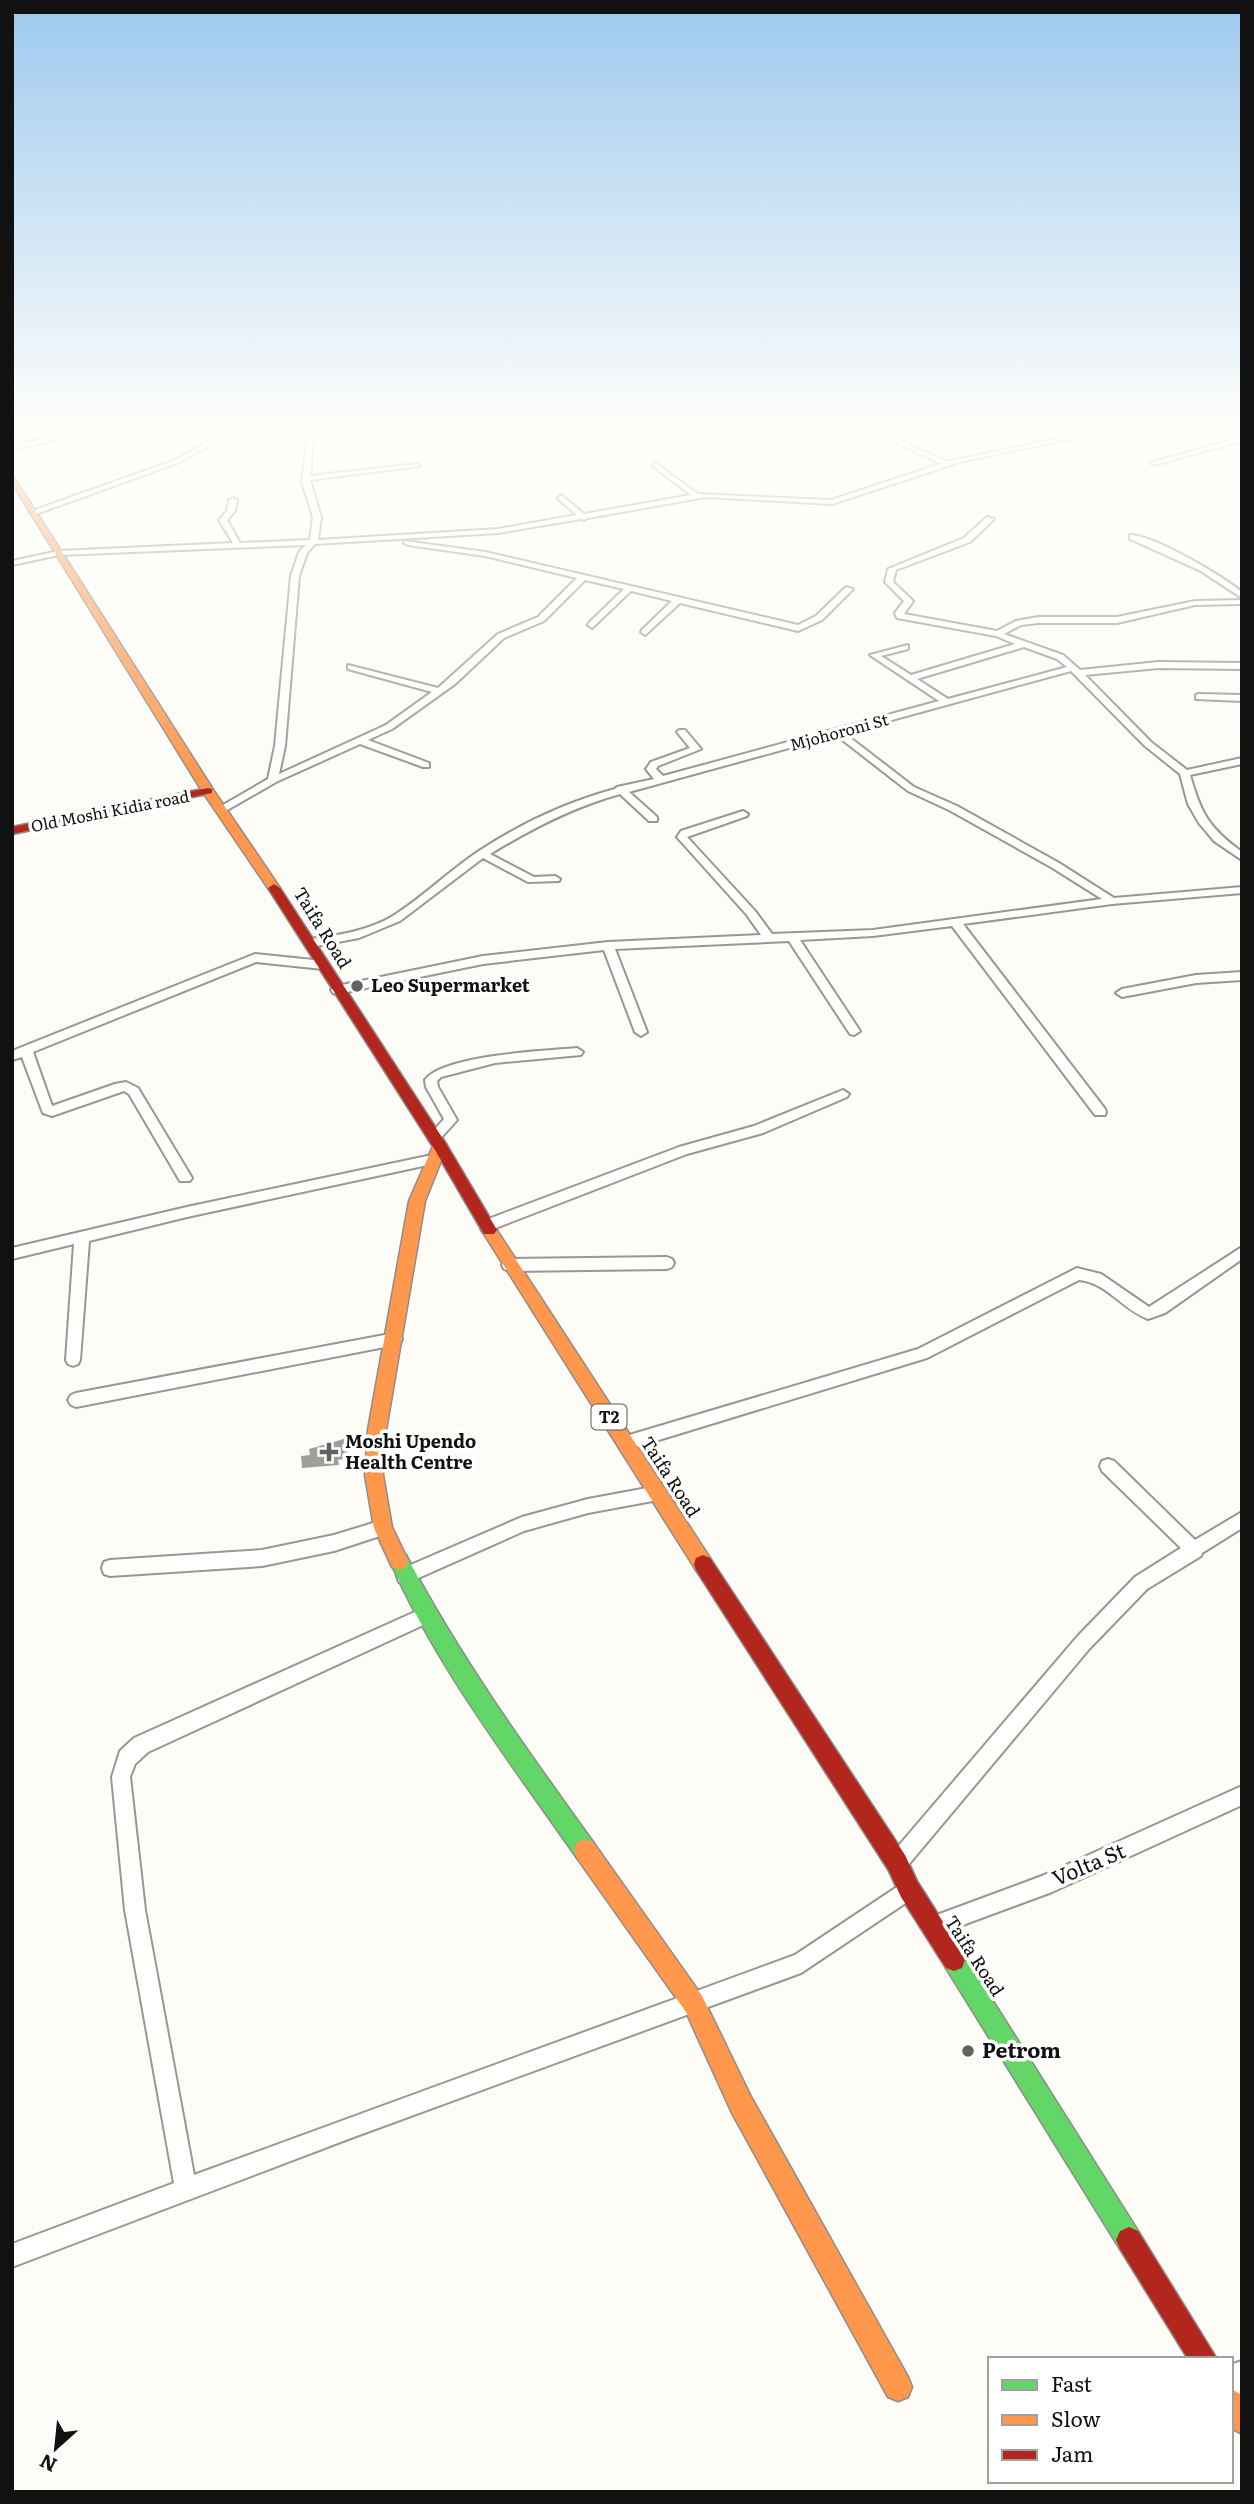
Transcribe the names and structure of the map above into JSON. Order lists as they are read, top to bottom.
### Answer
{
  "streets": {
    "main road": ["Old Moshi Kidia road", "Taifa Road", "T2"],
    "street": ["Mjohoroni St", "Volta St"]
  },
  "crossings": [
    ["Mjohoroni St", "Taifa Road"],
    ["Old Moshi Kidia road", "Taifa Road"],
    ["Taifa Road", "Volta St"]
  ],
  "places": {
    "other": ["Leo Supermarket", "Petrom"],
    "health": ["Moshi Upendo Health Centre"]
  },
  "legend": ["Fast", "Slow", "Jam"],
  "north": "bottom left"
}
